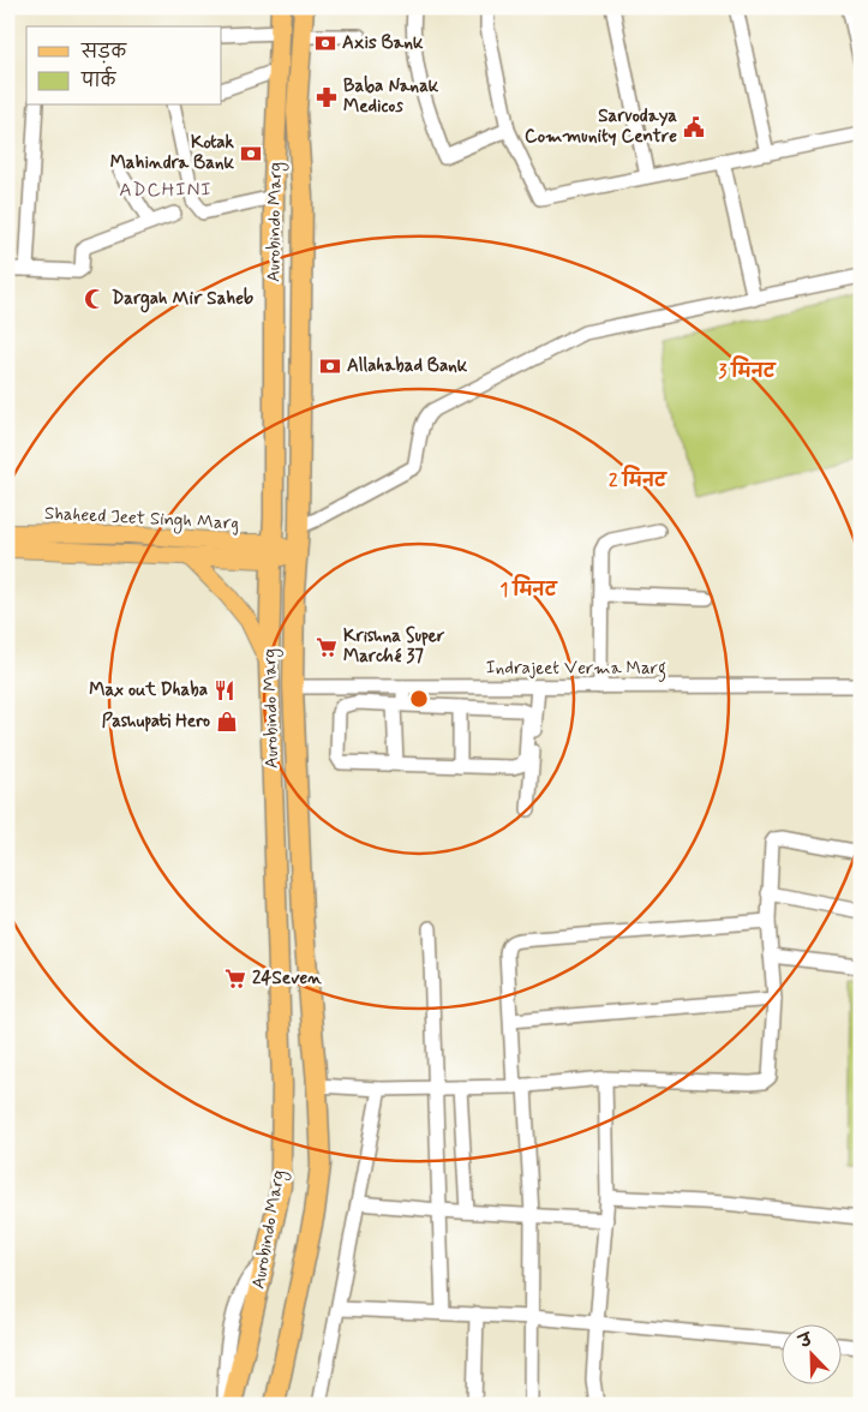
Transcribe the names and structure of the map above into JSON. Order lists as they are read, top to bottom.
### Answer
{
  "streets": {
    "highway": ["Aurobindo Marg"],
    "main road": ["Shaheed Jeet Singh Marg"],
    "street": ["Indrajeet Verma Marg"]
  },
  "crossings": [
    ["Aurobindo Marg", "Shaheed Jeet Singh Marg"],
    ["Aurobindo Marg", "Indrajeet Verma Marg"]
  ],
  "districts": ["ADCHINI"],
  "places": {
    "bank": ["Axis Bank", "Kotak Mahindra Bank", "Allahabad Bank"],
    "pharmacy": ["Baba Nanak Medicos"],
    "public building": ["Sarvodaya Community Centre"],
    "mosque": ["Dargah Mir Saheb"],
    "supermarket": ["Krishna Super Marché 37", "24Seven"],
    "restaurant": ["Max out Dhaba"],
    "shop": ["Pashupati Hero"]
  },
  "legend": ["सड़क", "पार्क"],
  "north": "top left",
  "rings": ["3 मिनट", "2 मिनट", "1 मिनट"]
}
